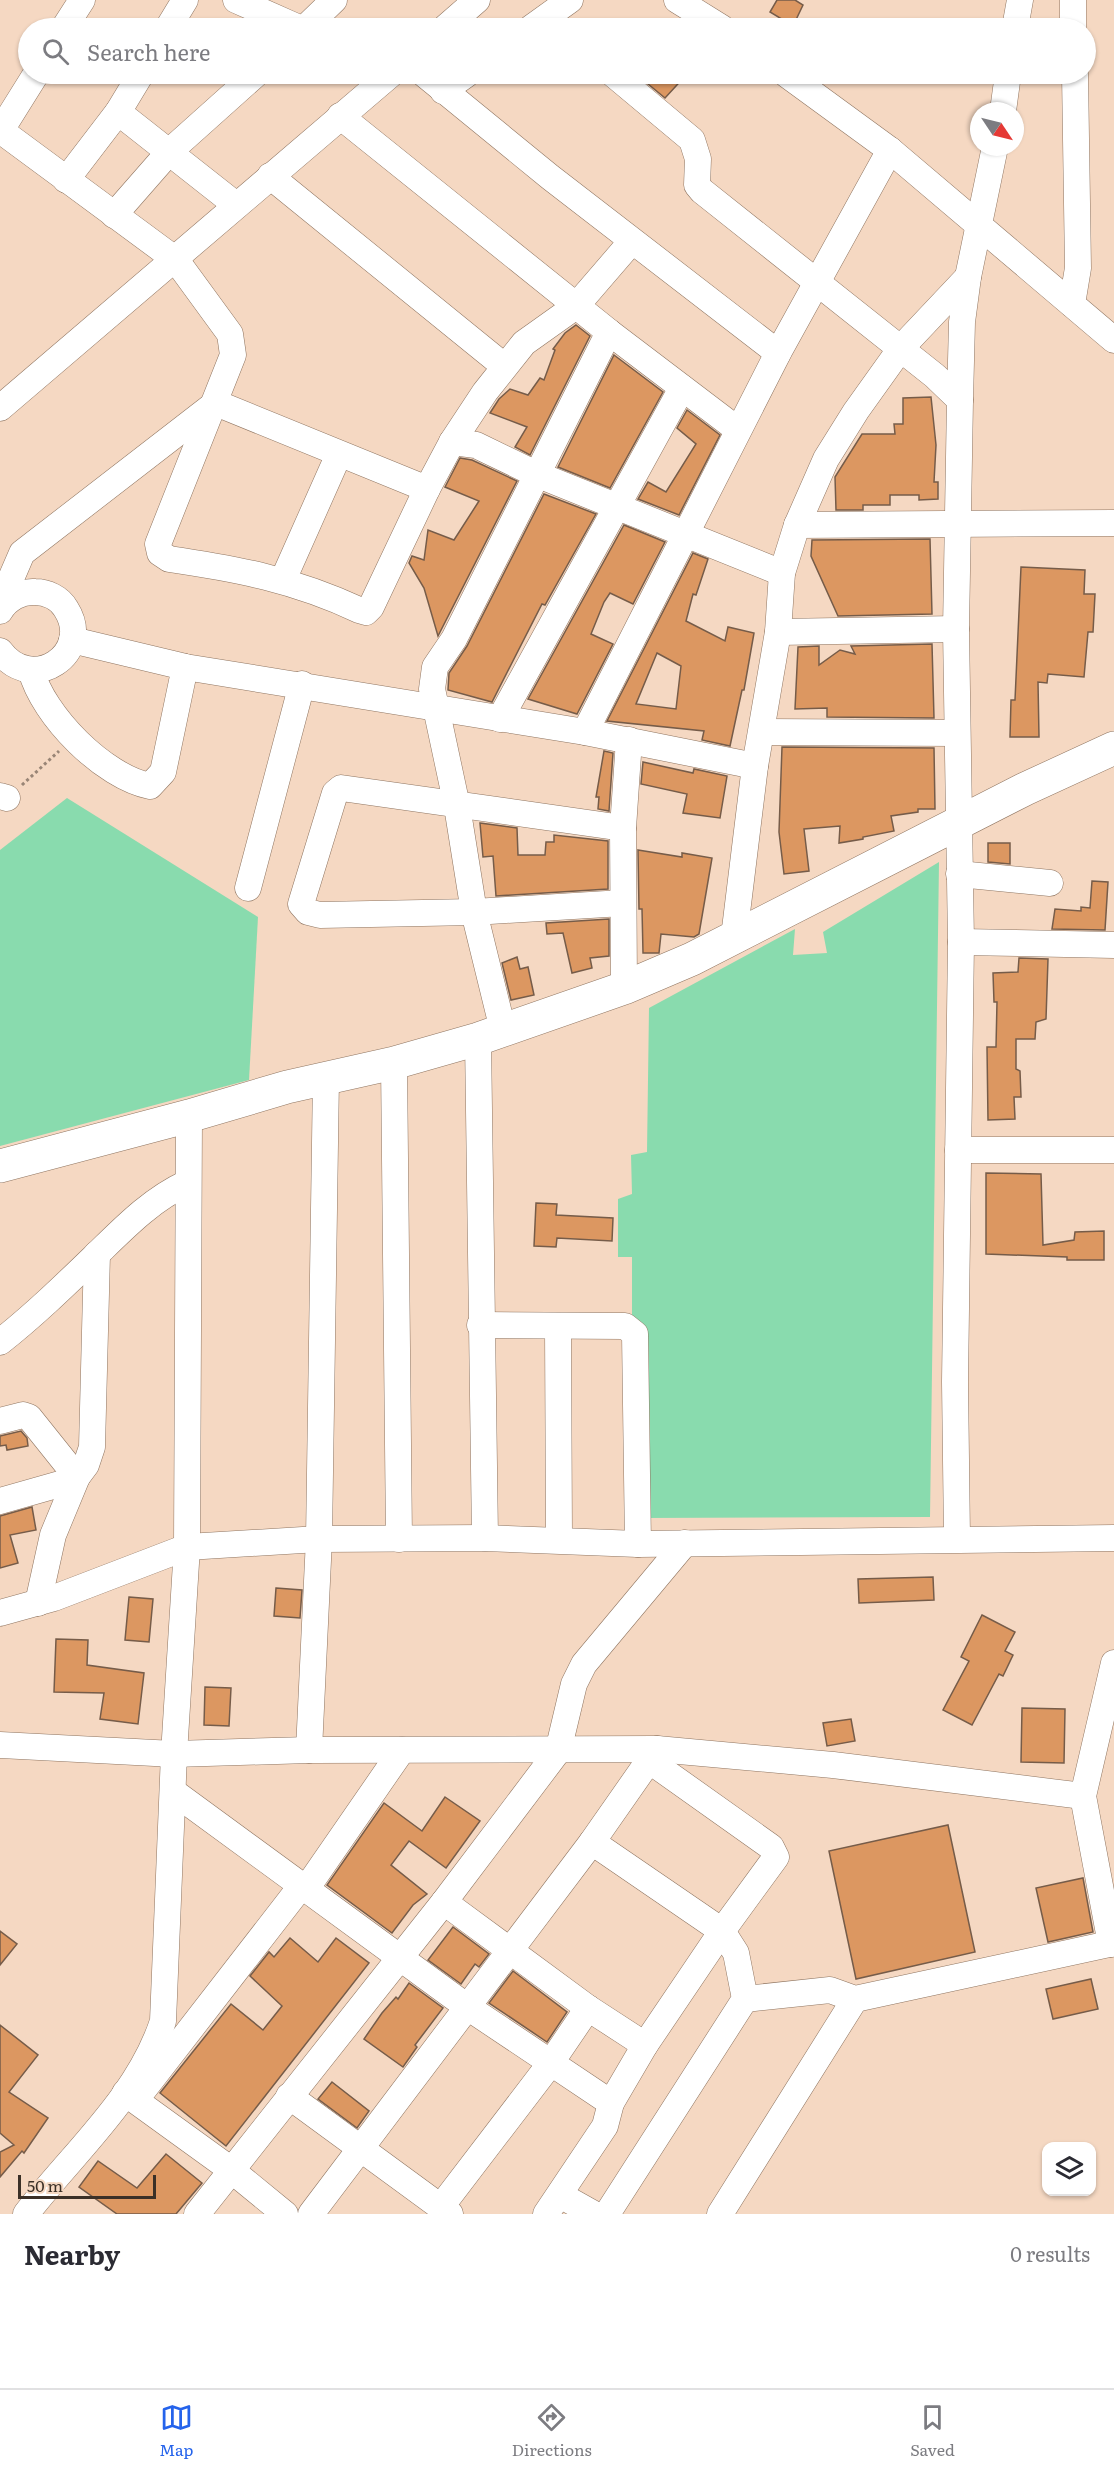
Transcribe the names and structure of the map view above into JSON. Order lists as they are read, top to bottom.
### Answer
{
  "scale_bar": "50 m",
  "north": "bottom right",
  "page": {
    "search": "Search here",
    "scale": "50 m",
    "heading": ["Nearby", "0 results"],
    "nav": ["Map", "Directions", "Saved"]
  }
}
